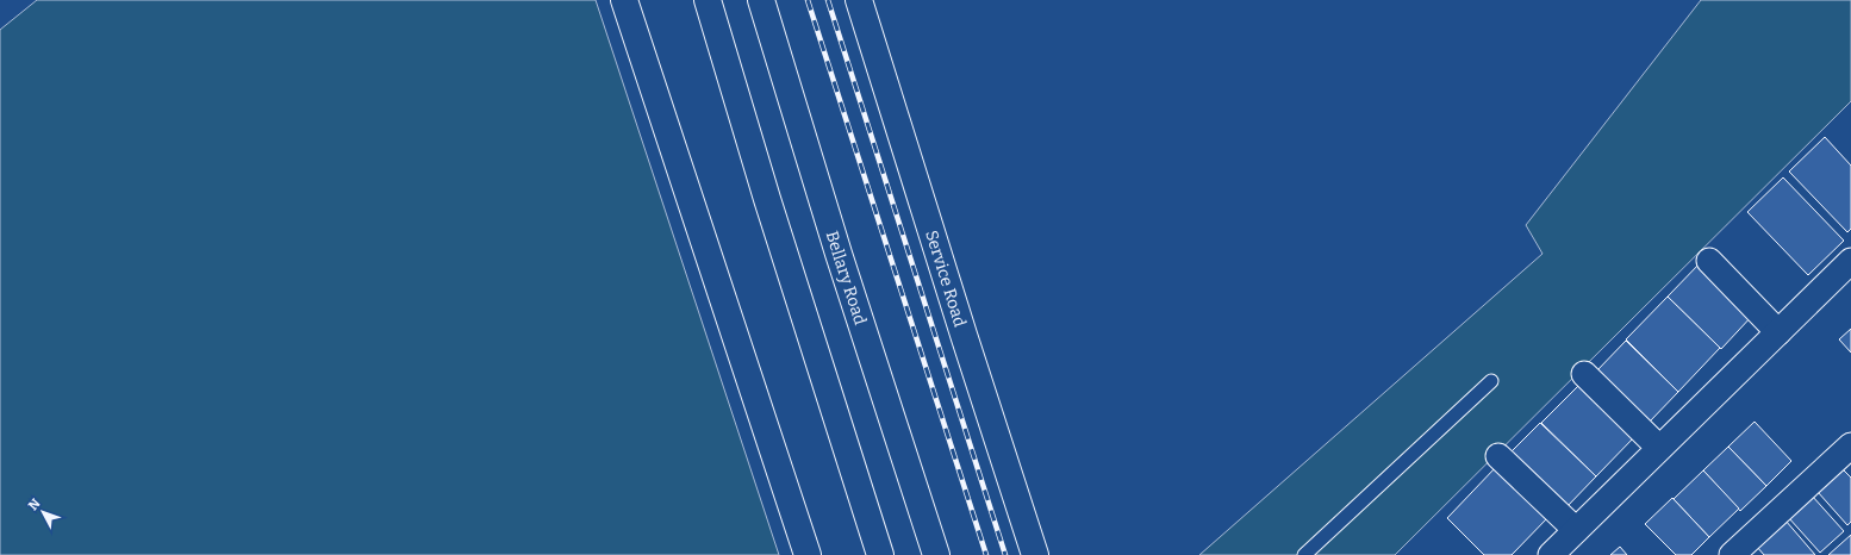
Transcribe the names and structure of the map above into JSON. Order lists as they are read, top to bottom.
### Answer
{
  "streets": {
    "main road": ["Service Road", "Bellary Road"]
  },
  "north": "top left"
}
